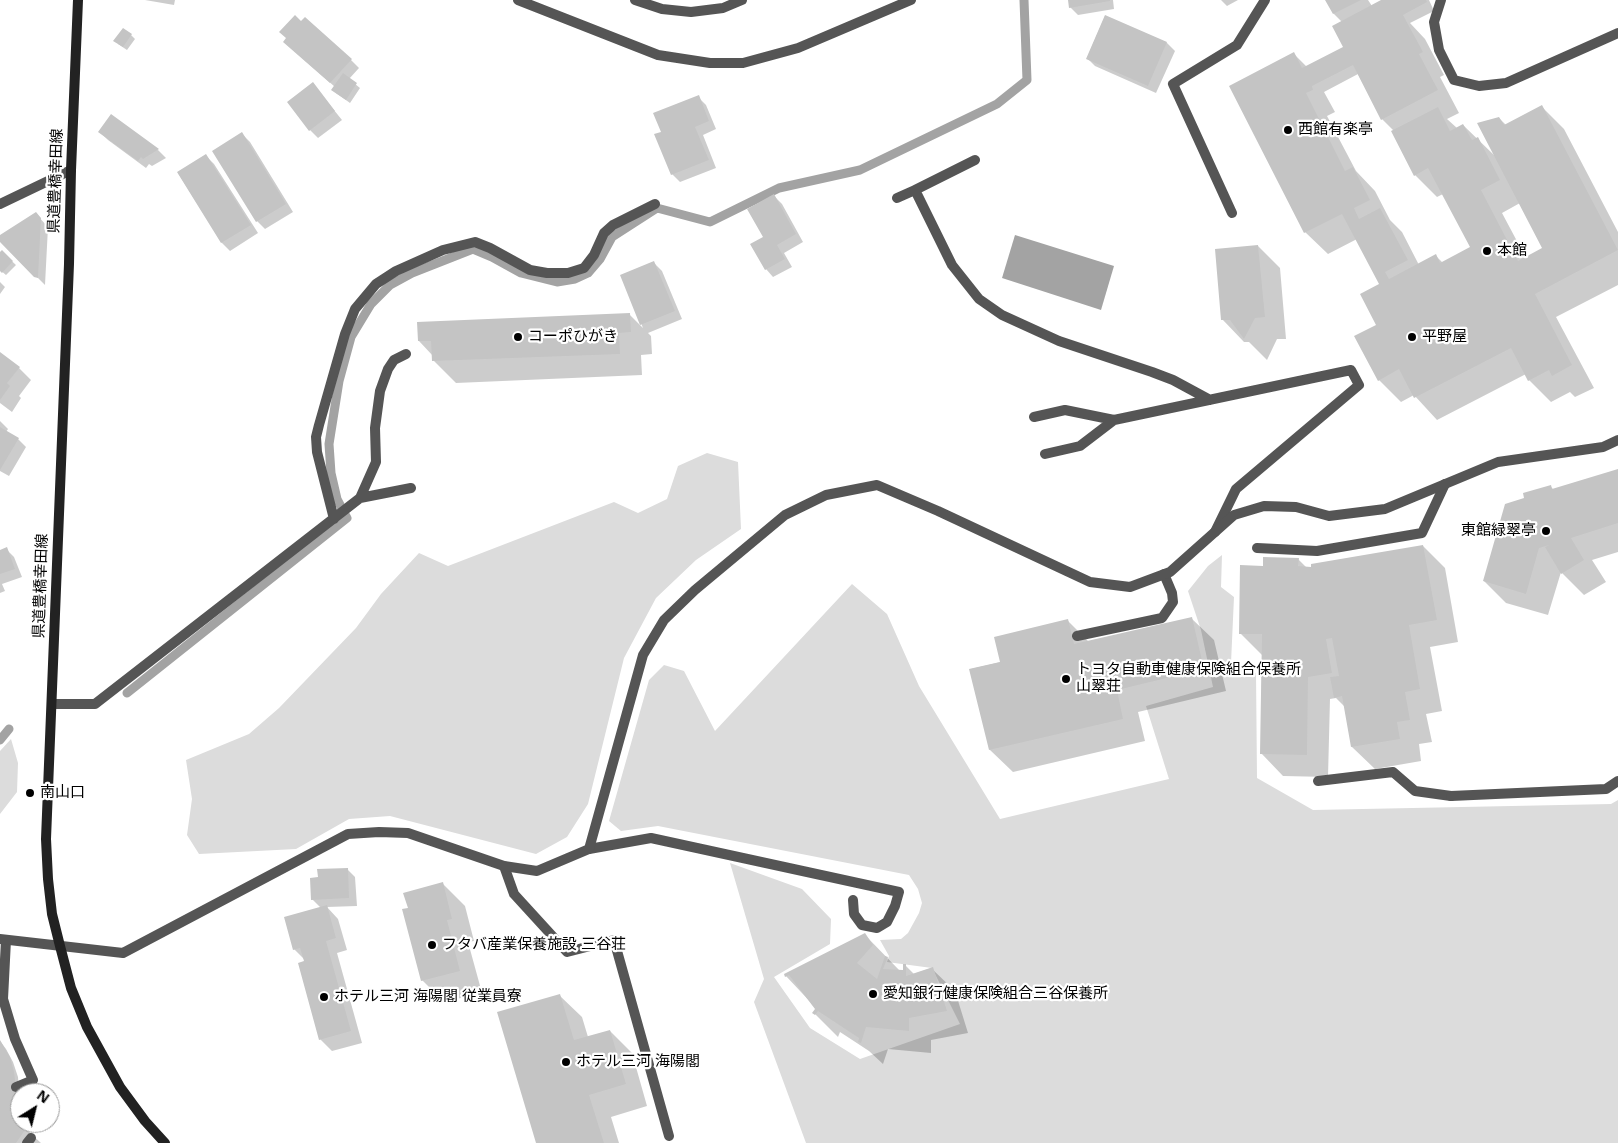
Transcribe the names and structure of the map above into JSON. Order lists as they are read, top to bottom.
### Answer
{
  "streets": {
    "main road": ["県道豊橋幸田線"]
  },
  "places": [
    "西館有楽亭",
    "本館",
    "コーポひがき",
    "平野屋",
    "東館緑翠亭",
    "トヨタ自動車健康保険組合保養所 山翠荘",
    "南山口",
    "フタバ産業保養施設 三谷荘",
    "愛知銀行健康保険組合三谷保養所",
    "ホテル三河 海陽閣 従業員寮",
    "ホテル三河 海陽閣"
  ],
  "north": "top right"
}
